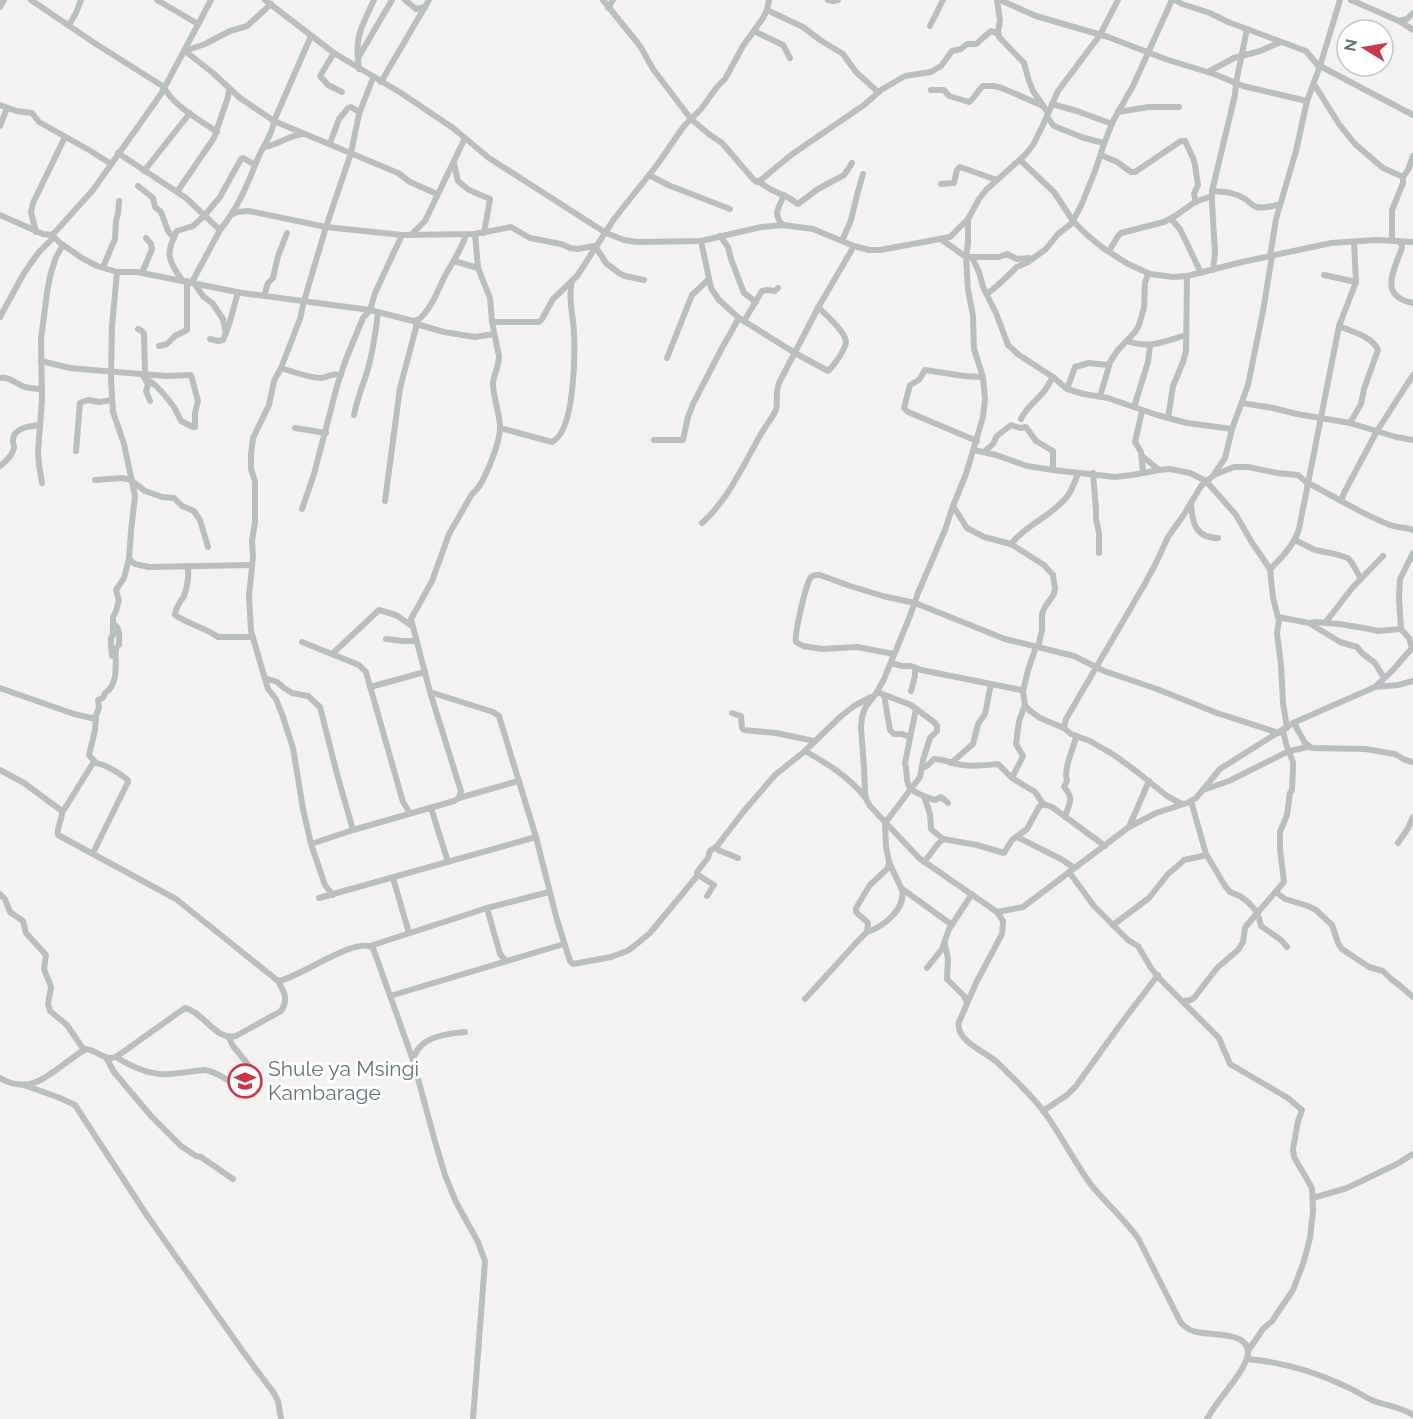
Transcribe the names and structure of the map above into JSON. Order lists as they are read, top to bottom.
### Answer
{
  "places": {
    "school or university": ["Shule ya Msingi Kambarage"]
  },
  "north": "left"
}
